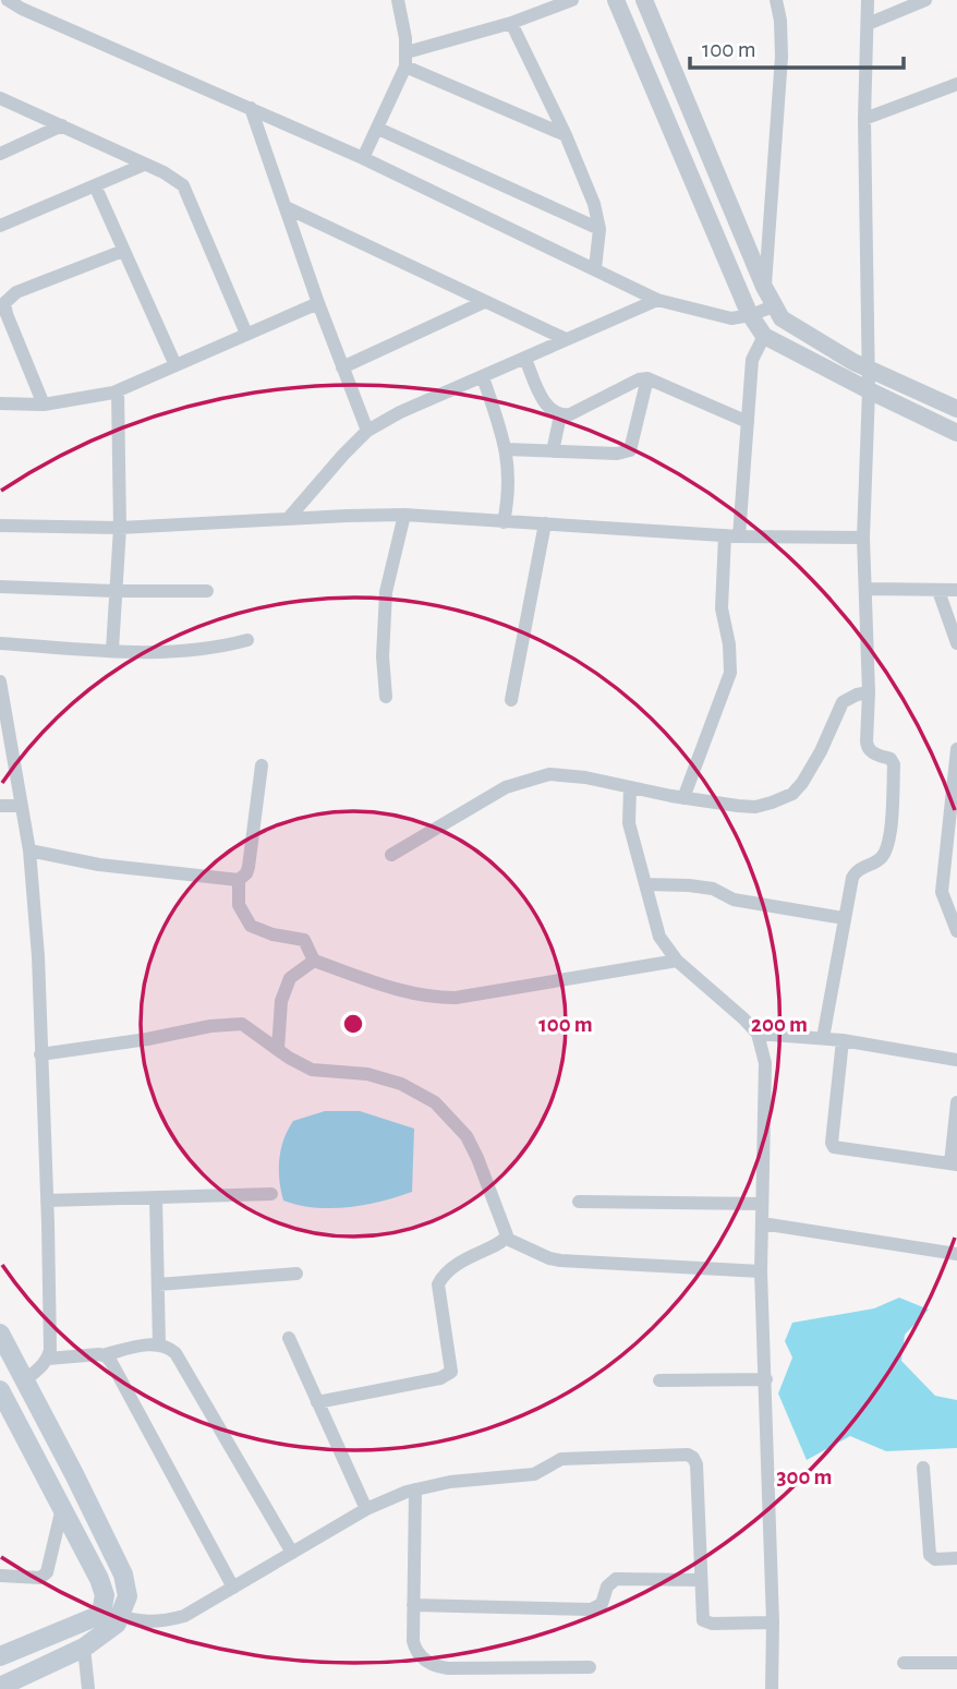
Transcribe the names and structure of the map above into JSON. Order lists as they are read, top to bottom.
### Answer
{
  "scale_bar": "100 m",
  "rings": ["100 m", "200 m", "300 m"]
}
